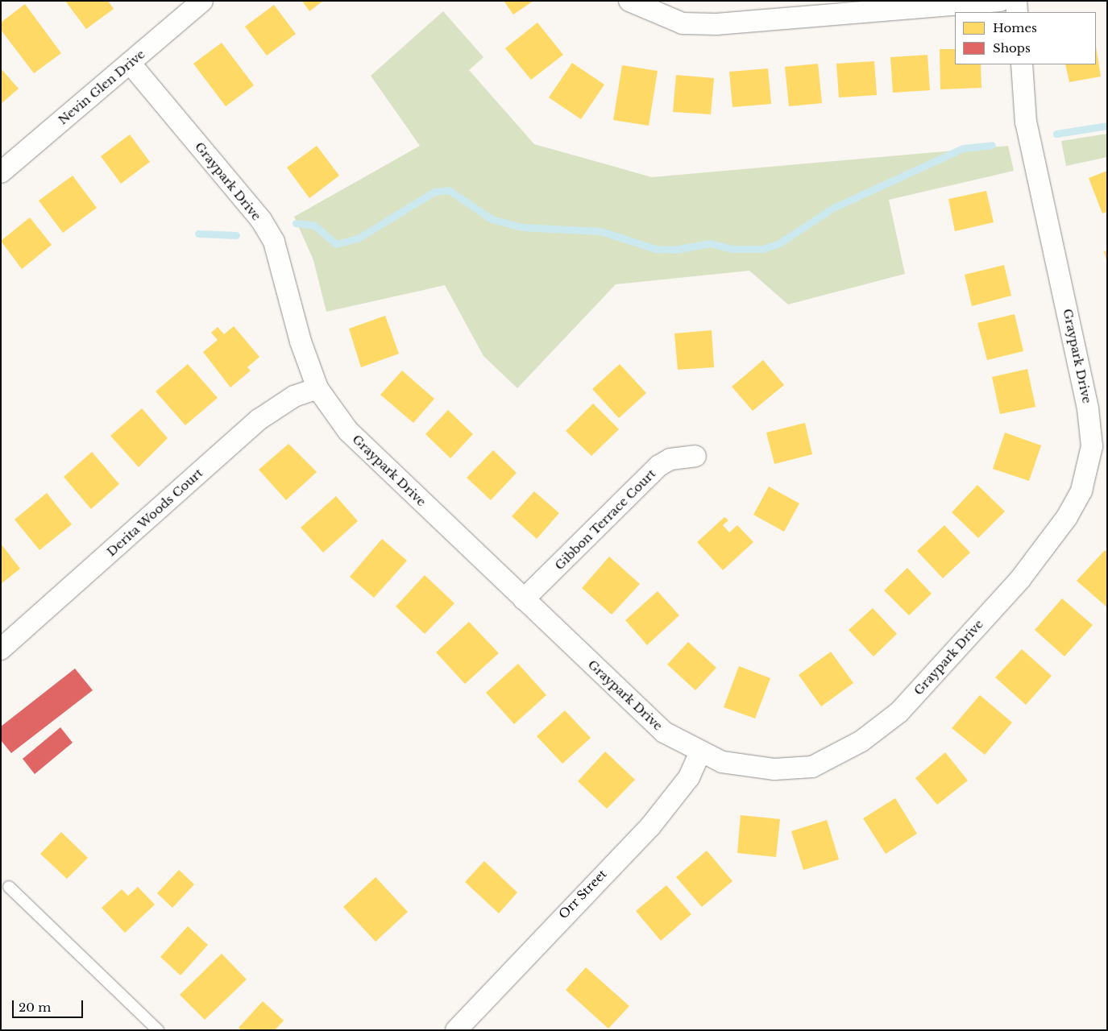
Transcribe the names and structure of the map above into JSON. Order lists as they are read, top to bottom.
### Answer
{
  "streets": {
    "street": [
      "Nevin Glen Drive",
      "Graypark Drive",
      "Derita Woods Court",
      "Gibbon Terrace Court",
      "Orr Street"
    ]
  },
  "crossings": [
    ["Nevin Glen Drive", "Graypark Drive"],
    ["Graypark Drive", "Derita Woods Court"],
    ["Graypark Drive", "Gibbon Terrace Court"],
    ["Graypark Drive", "Orr Street"]
  ],
  "legend": ["Homes", "Shops"],
  "scale_bar": "20 m"
}
